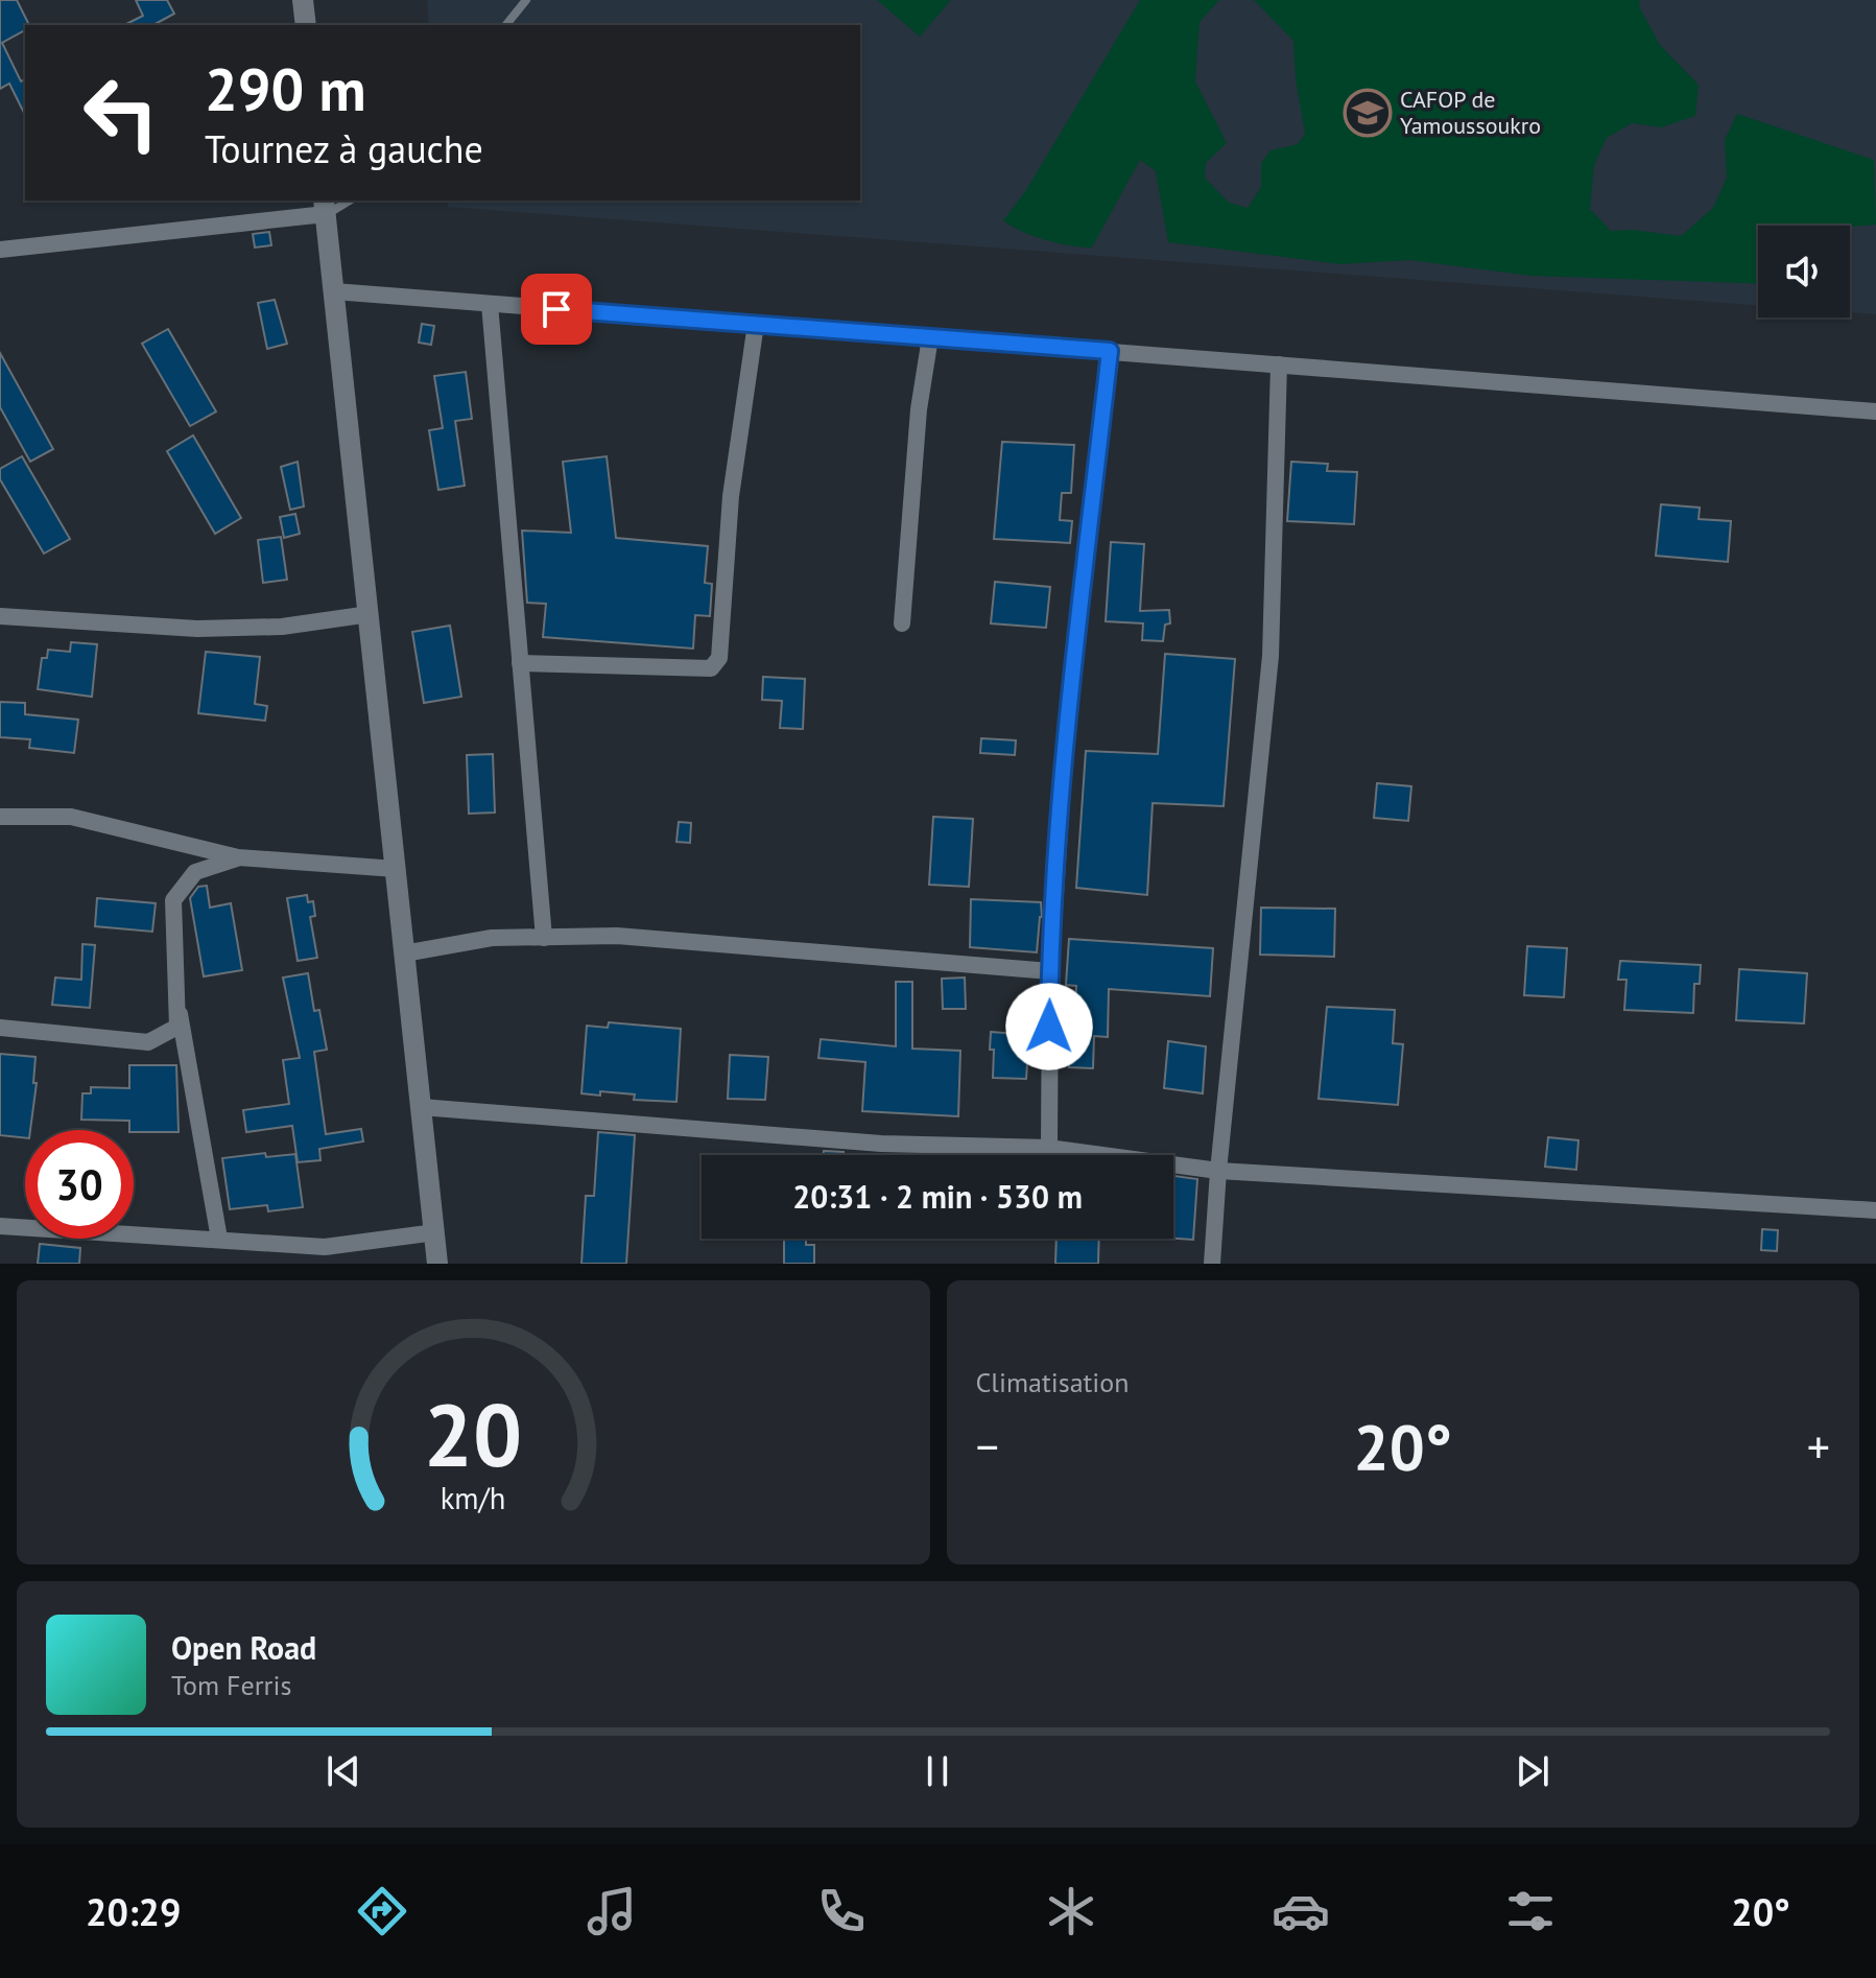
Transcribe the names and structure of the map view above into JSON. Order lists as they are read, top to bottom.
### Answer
{
  "places": {
    "school or university": ["CAFOP de Yamoussoukro"]
  },
  "page": {
    "turn": ["290 m", "Tournez à gauche"],
    "limit": "30",
    "trip": "20:31 · 2 min · 530 m",
    "tile": "Climatisation",
    "heat": ["−", "20°", "+"],
    "song": ["Open Road", "Tom Ferris"],
    "tabs": ["20:29", "20°"],
    "gauge": ["20", "km/h"]
  }
}
